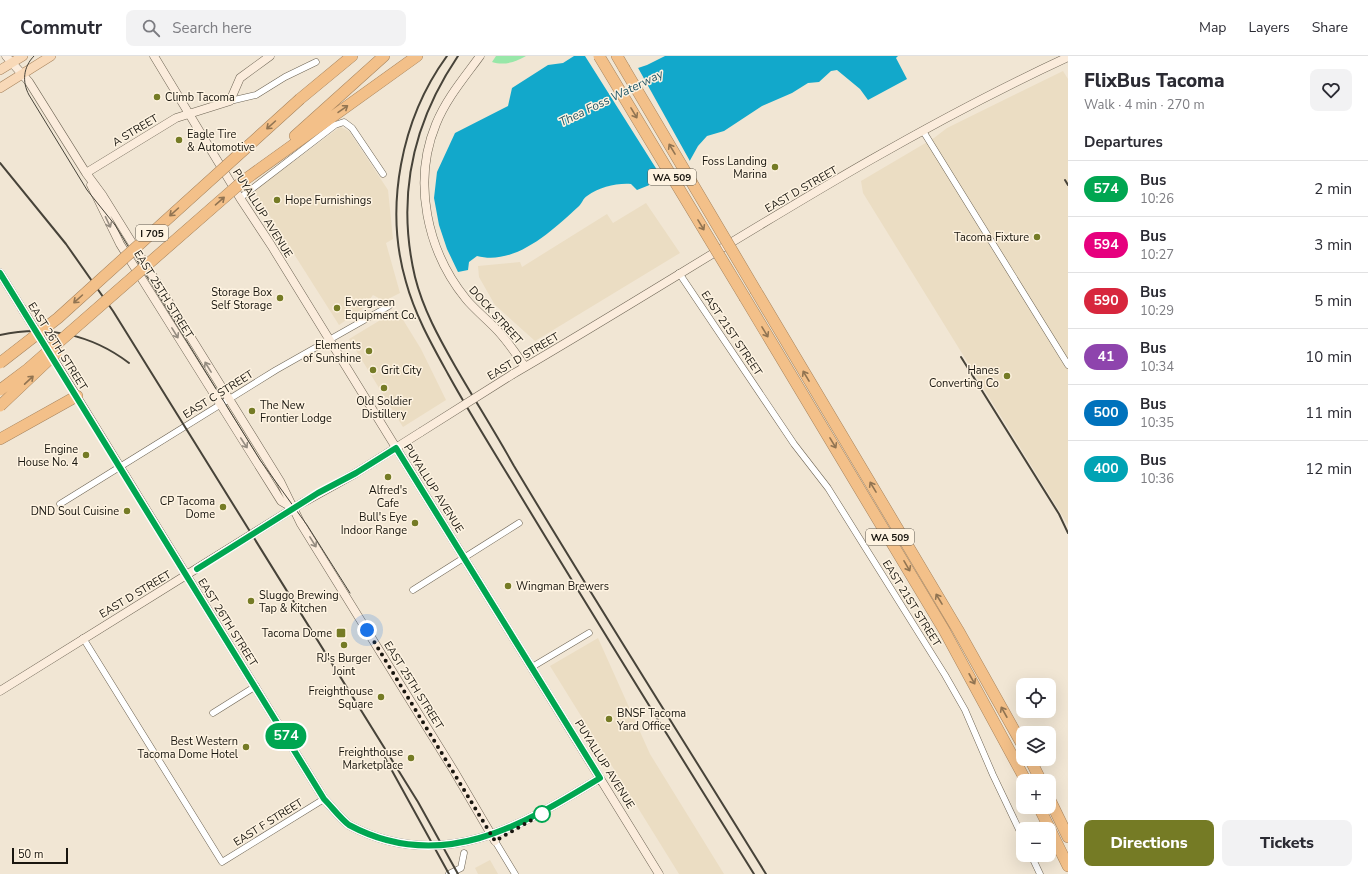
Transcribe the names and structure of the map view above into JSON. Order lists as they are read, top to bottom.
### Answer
{
  "streets": {
    "highway": ["WA 509", "I 705"],
    "street": [
      "A STREET",
      "EAST D STREET",
      "PUYALLUP AVENUE",
      "EAST 25TH STREET",
      "DOCK STREET",
      "EAST 21ST STREET",
      "EAST 26TH STREET",
      "EAST C STREET",
      "EAST F STREET"
    ]
  },
  "crossings": [
    ["A STREET", "PUYALLUP AVENUE"],
    ["A STREET", "EAST 25TH STREET"],
    ["EAST D STREET", "PUYALLUP AVENUE"],
    ["EAST D STREET", "EAST 25TH STREET"],
    ["EAST D STREET", "DOCK STREET"],
    ["EAST D STREET", "EAST 21ST STREET"],
    ["EAST D STREET", "EAST 26TH STREET"],
    ["EAST D STREET", "EAST F STREET"],
    ["PUYALLUP AVENUE", "EAST C STREET"],
    ["EAST 25TH STREET", "EAST C STREET"],
    ["EAST 26TH STREET", "EAST C STREET"],
    ["EAST 26TH STREET", "EAST F STREET"]
  ],
  "water": ["Thea Foss Waterway"],
  "places": {
    "other": [
      "Climb Tacoma",
      "Eagle Tire & Automotive",
      "Foss Landing Marina",
      "Hope Furnishings",
      "Tacoma Fixture",
      "Storage Box Self Storage",
      "Evergreen Equipment Co.",
      "Elements of Sunshine",
      "Grit City",
      "Hanes Converting Co",
      "Old Soldier Distillery",
      "The New Frontier Lodge",
      "Engine House No. 4",
      "Alfred's Cafe",
      "CP Tacoma Dome",
      "DND Soul Cuisine",
      "Bull's Eye Indoor Range",
      "Wingman Brewers",
      "Sluggo Brewing Tap & Kitchen",
      "RJ's Burger Joint",
      "Freighthouse Square",
      "BNSF Tacoma Yard Office",
      "Best Western Tacoma Dome Hotel",
      "Freighthouse Marketplace"
    ],
    "transit": ["Tacoma Dome"]
  },
  "lines": ["bus line 574"],
  "scale_bar": "50 m",
  "page": {
    "header": "Commutr",
    "search": "Search here",
    "nav": ["Map", "Layers", "Share"],
    "on_map": "574",
    "heading": [
      ["FlixBus Tacoma", "Walk · 4 min · 270 m"],
      "Departures"
    ],
    "list": [
      {
        "mark": "574",
        "name": "Bus",
        "note": "10:26",
        "value": "2 min"
      },
      {
        "mark": "594",
        "name": "Bus",
        "note": "10:27",
        "value": "3 min"
      },
      {
        "mark": "590",
        "name": "Bus",
        "note": "10:29",
        "value": "5 min"
      },
      {
        "mark": "41",
        "name": "Bus",
        "note": "10:34",
        "value": "10 min"
      },
      {
        "mark": "500",
        "name": "Bus",
        "note": "10:35",
        "value": "11 min"
      },
      {
        "mark": "400",
        "name": "Bus",
        "note": "10:36",
        "value": "12 min"
      }
    ],
    "map_buttons": ["+", "−"],
    "buttons": ["Directions", "Tickets"],
    "scale": "50 m"
  }
}
